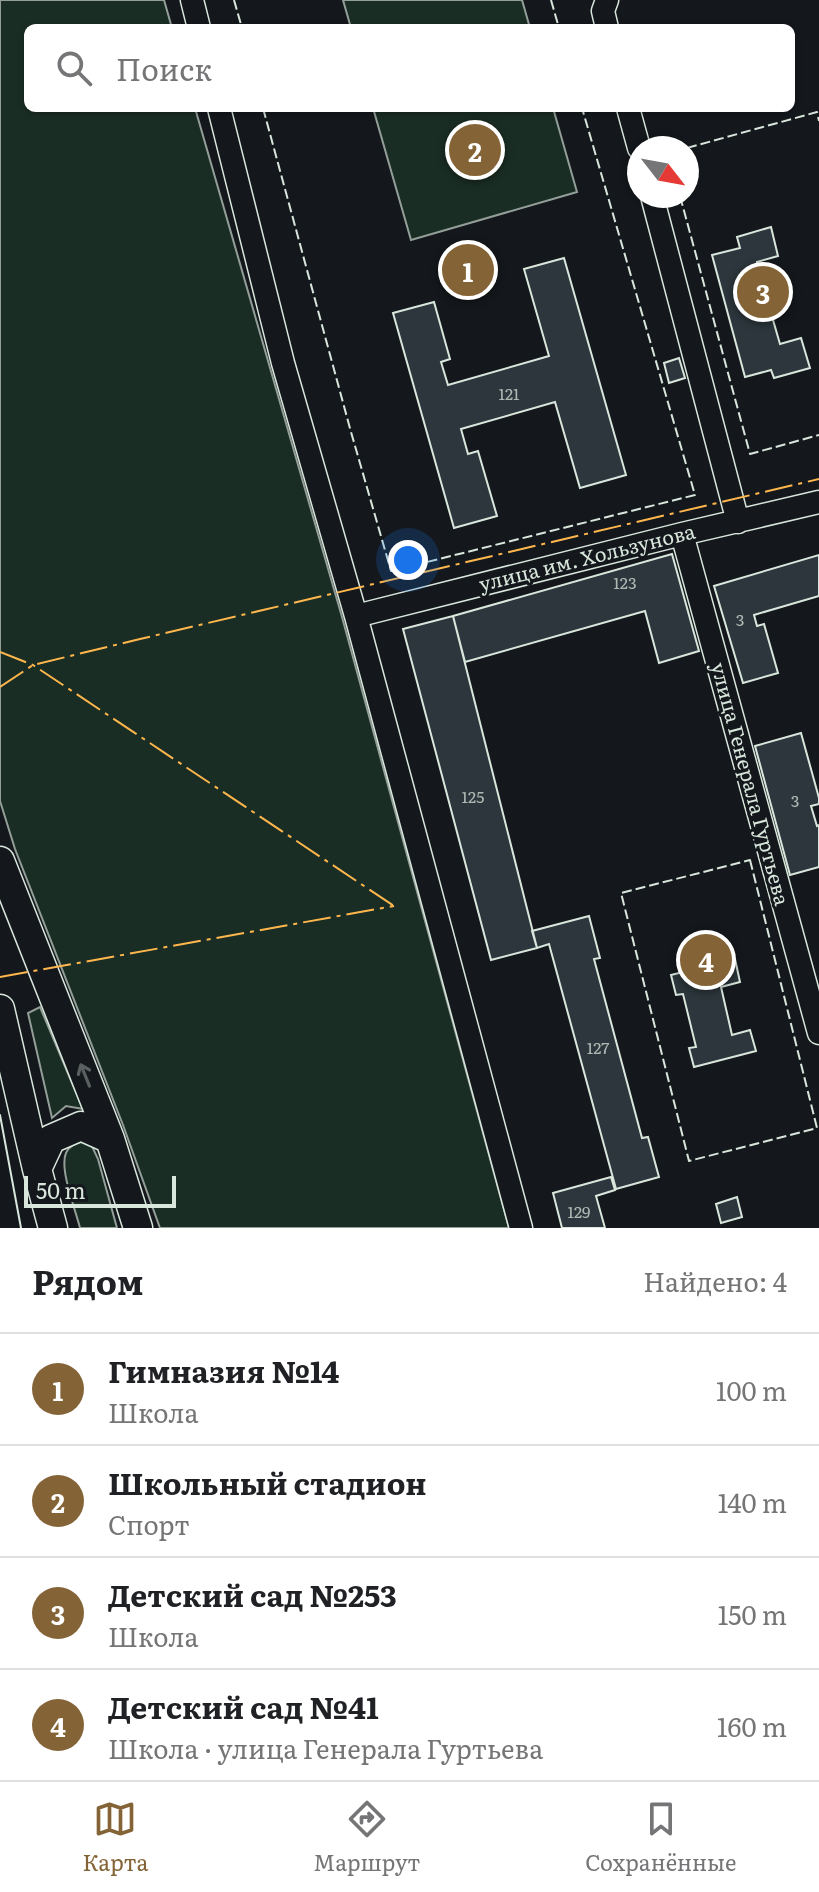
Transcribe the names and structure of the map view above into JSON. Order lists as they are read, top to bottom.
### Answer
{
  "streets": {
    "street": ["улица им. Хользунова", "улица Генерала Гуртьева"]
  },
  "crossings": [
    ["улица им. Хользунова", "улица Генерала Гуртьева"]
  ],
  "house_numbers": [
    "121",
    "123",
    "3",
    "125",
    "3",
    "127",
    "129"
  ],
  "scale_bar": "50 m",
  "north": "bottom right",
  "page": {
    "search": "Поиск",
    "pins": [
      "2",
      "1",
      "3",
      "4"
    ],
    "scale": "50 m",
    "heading": ["Рядом", "Найдено: 4"],
    "list": [
      {
        "mark": "1",
        "name": "Гимназия №14",
        "note": "Школа",
        "value": "100 m"
      },
      {
        "mark": "2",
        "name": "Школьный стадион",
        "note": "Спорт",
        "value": "140 m"
      },
      {
        "mark": "3",
        "name": "Детский сад №253",
        "note": "Школа",
        "value": "150 m"
      },
      {
        "mark": "4",
        "name": "Детский сад №41",
        "note": "Школа · улица Генерала Гуртьева",
        "value": "160 m"
      }
    ],
    "nav": ["Карта", "Маршрут", "Сохранённые"]
  }
}
